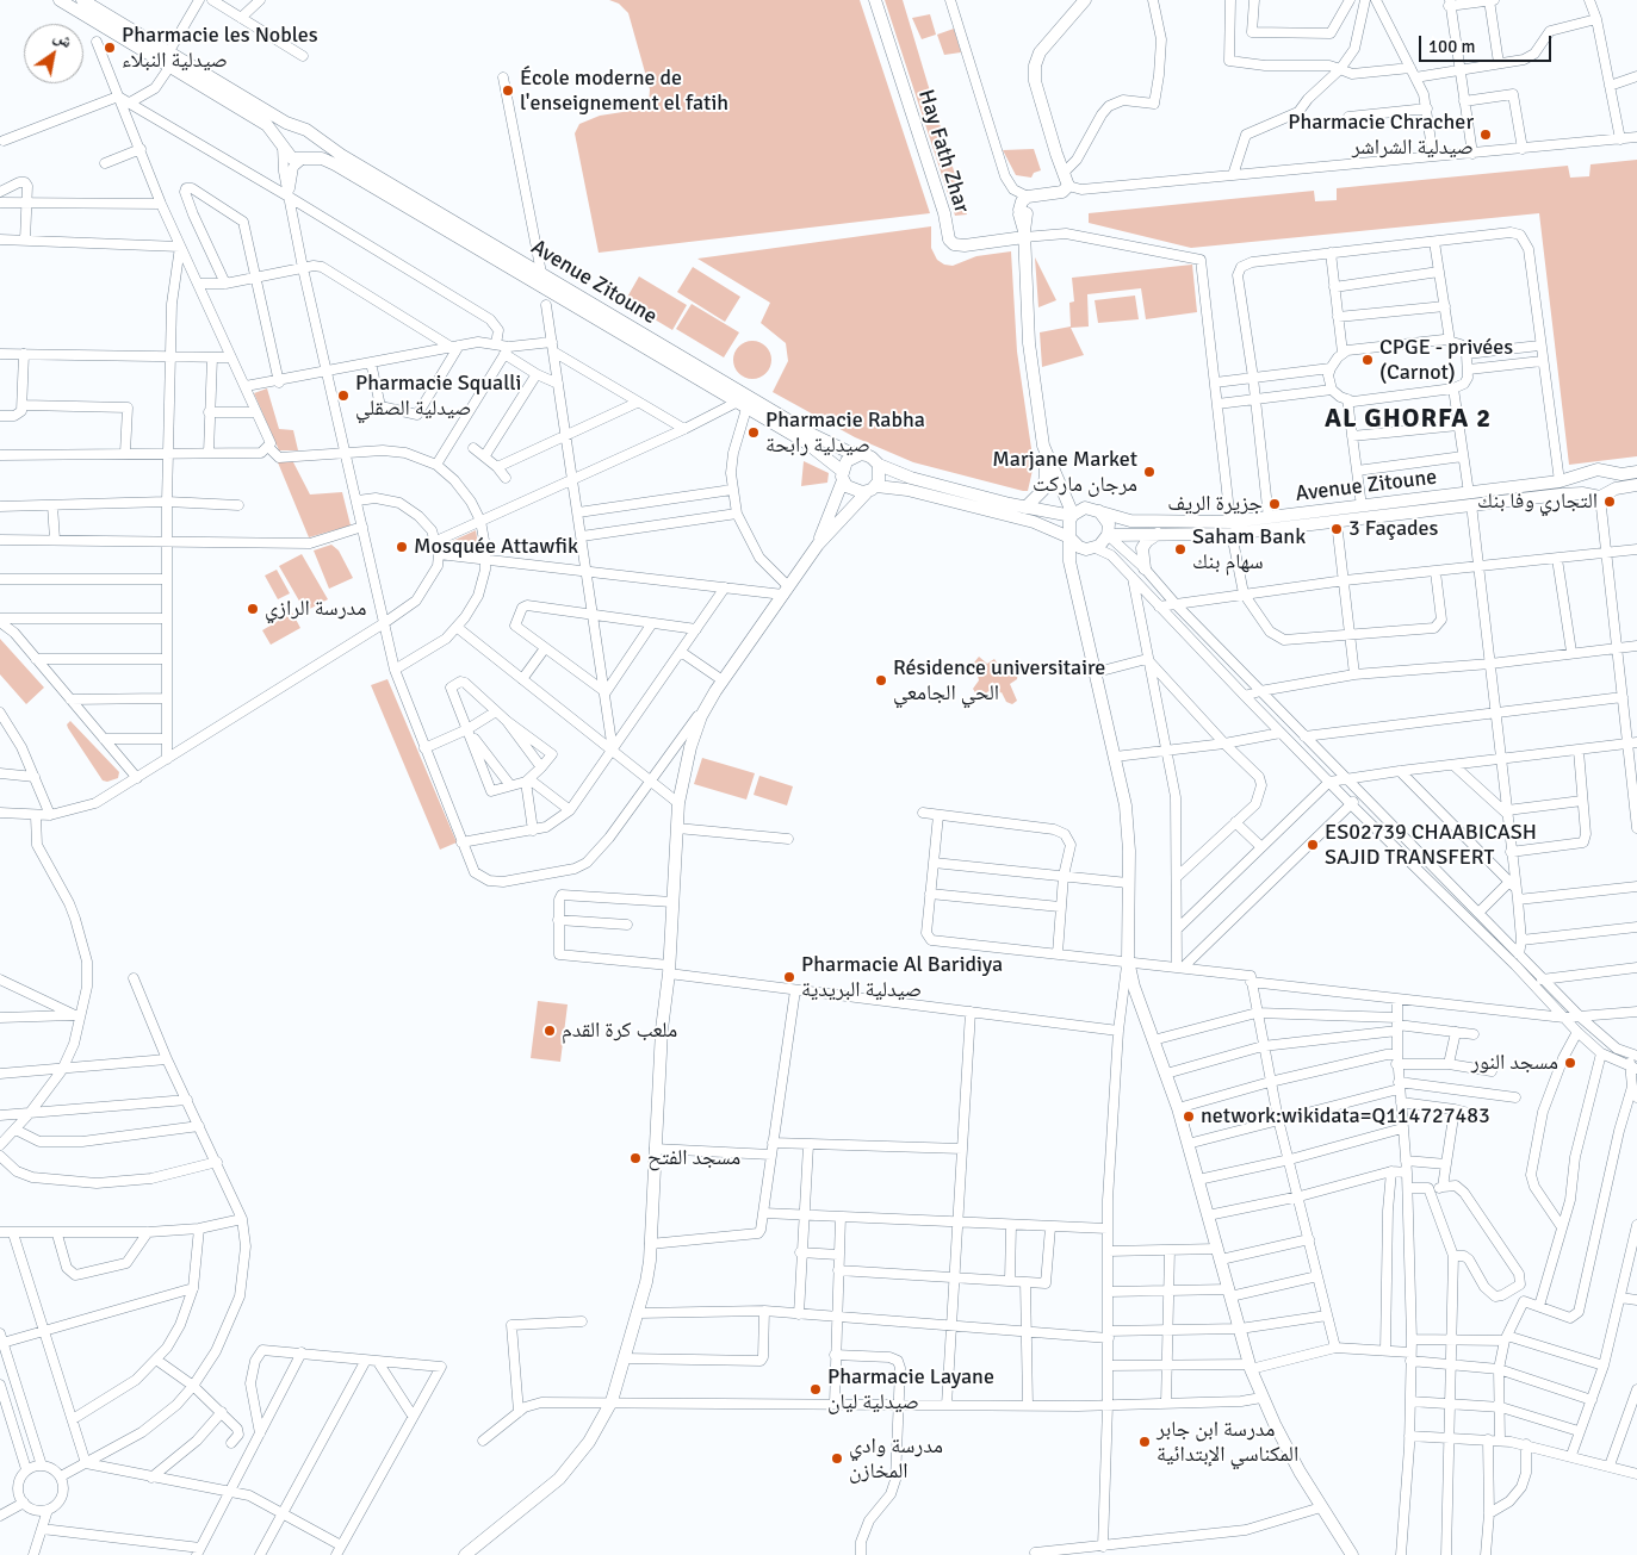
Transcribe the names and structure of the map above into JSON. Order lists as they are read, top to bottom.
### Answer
{
  "streets": {
    "main road": ["Hay Fath Zhar", "Avenue Zitoune"]
  },
  "districts": ["AL GHORFA 2"],
  "places": [
    "Pharmacie les Nobles صيدلية النبلاء",
    "École moderne de l'enseignement el fatih",
    "Pharmacie Chracher صيدلية الشراشر",
    "CPGE - privées (Carnot)",
    "Pharmacie Squalli صيدلية الصقلي",
    "Pharmacie Rabha صيدلية رابحة",
    "Marjane Market مرجان ماركت",
    "التجاري وفا بنك",
    "جزيرة الريف",
    "3 Façades",
    "Mosquée Attawfik",
    "Saham Bank سهام بنك",
    "مدرسة الرازي",
    "Résidence universitaire الحي الجامعي",
    "ES02739 CHAABICASH SAJID TRANSFERT",
    "Pharmacie Al Baridiya صيدلية البريدية",
    "ملعب كرة القدم",
    "مسجد النور",
    "network:wikidata=Q114727483",
    "مسجد الفتح",
    "Pharmacie Layane صيدلية ليان",
    "مدرسة ابن جابر المكناسي الإبتدائية",
    "مدرسة وادي المخازن"
  ],
  "scale_bar": "100 m",
  "north": "top right"
}
